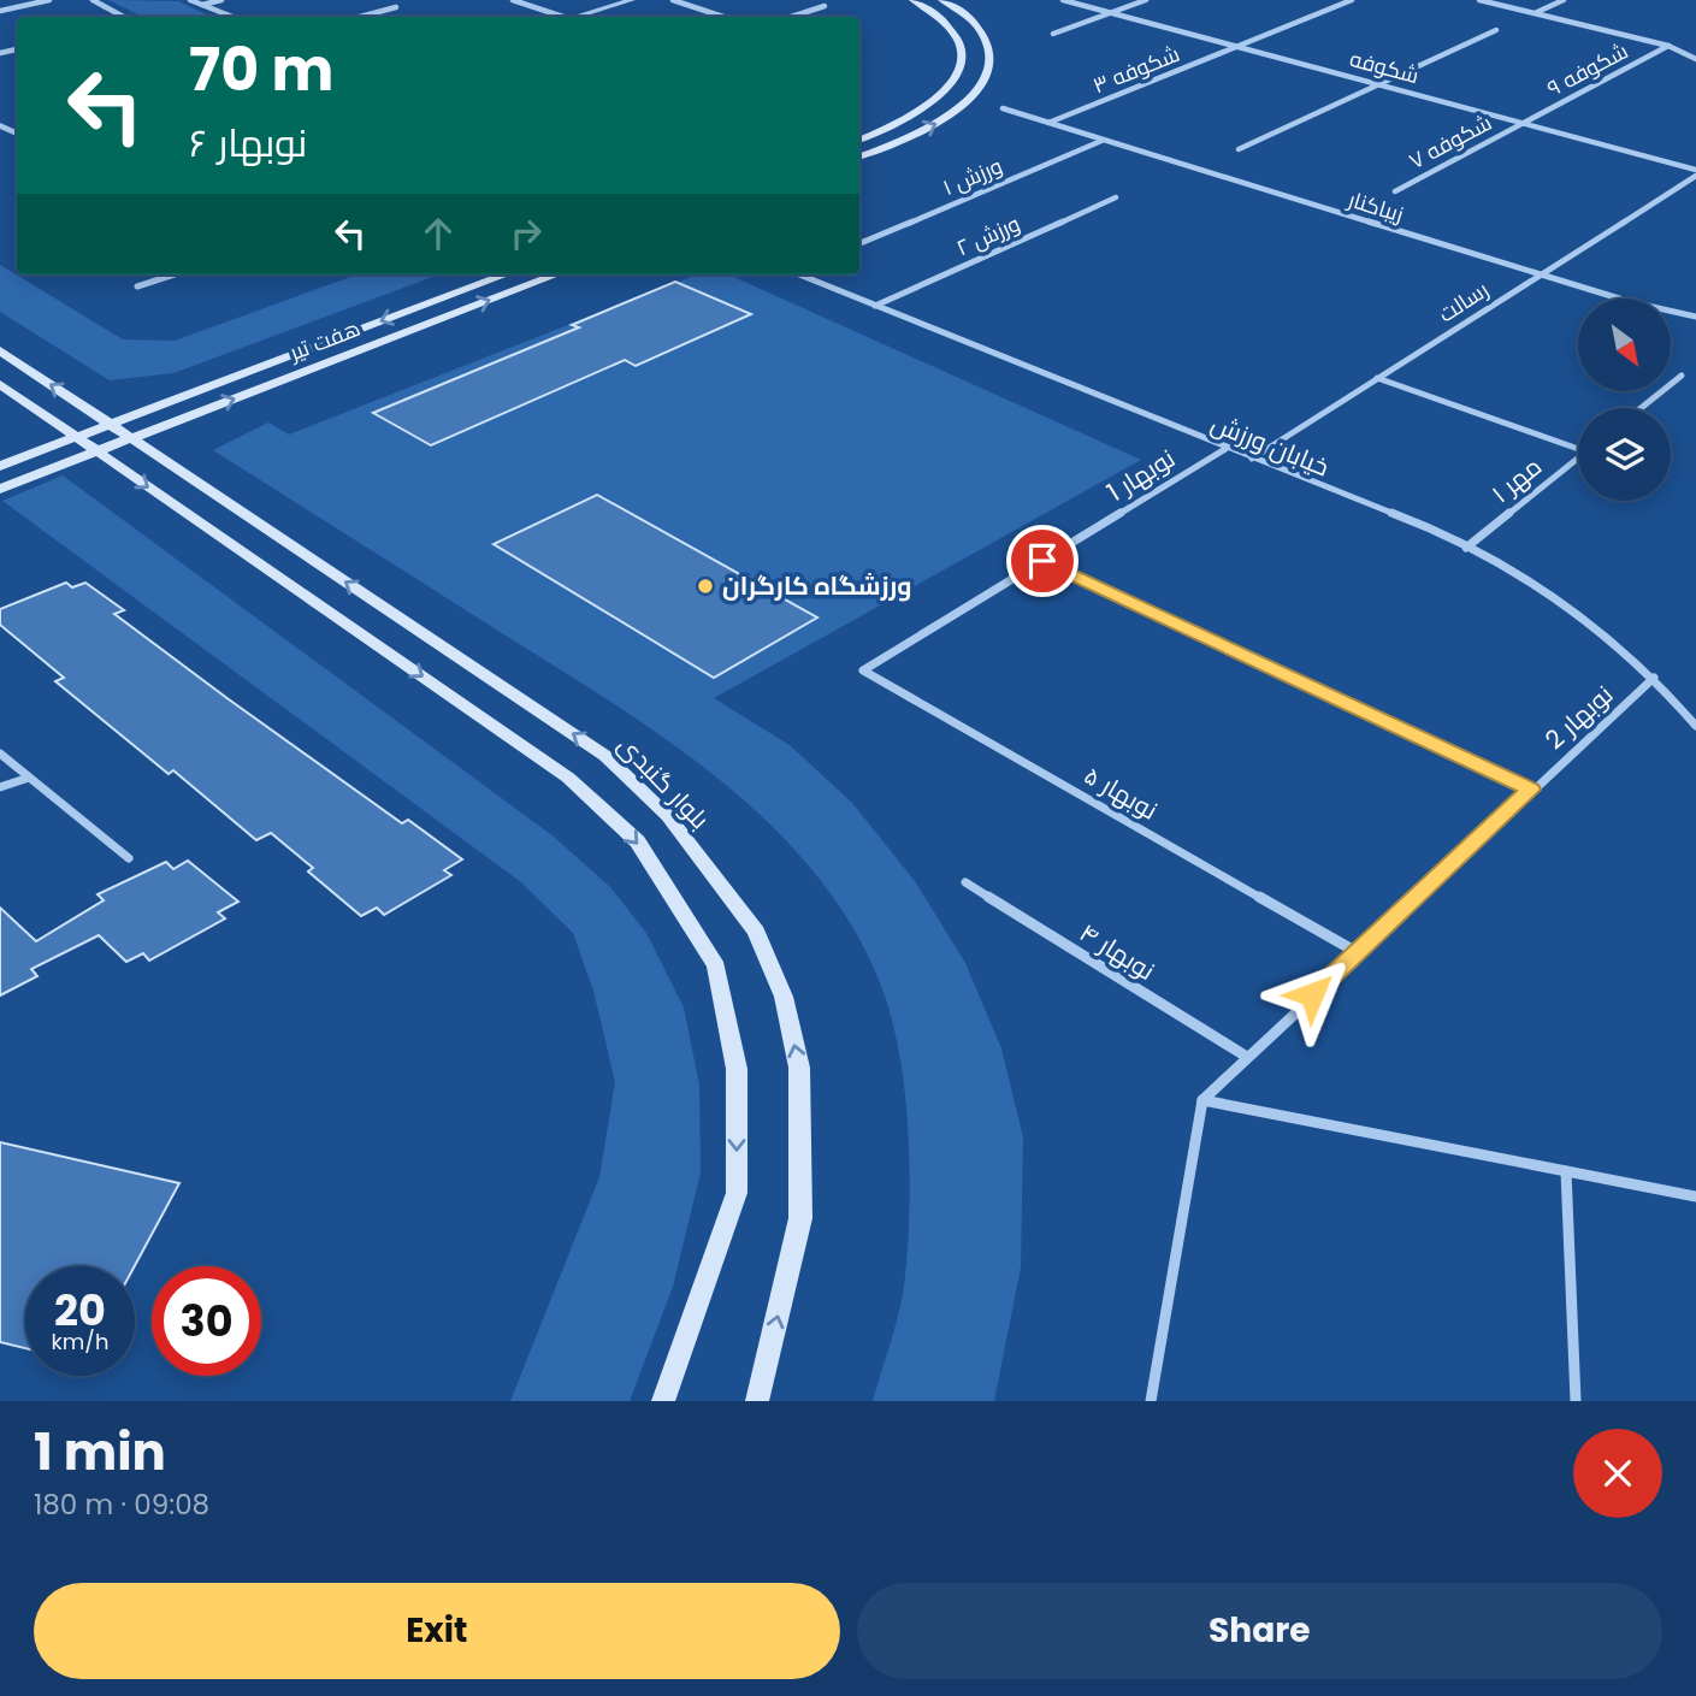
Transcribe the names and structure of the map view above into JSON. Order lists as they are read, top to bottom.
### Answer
{
  "streets": {
    "main road": ["هفت تیر", "بلوار گنبدی"],
    "street": [
      "شکوفه",
      "شکوفه ۳",
      "شکوفه ۹",
      "شکوفه ۷",
      "ورزش ۱",
      "زیباکنار",
      "ورزش ۲",
      "رسالت",
      "خیابان ورزش",
      "نوبهار 1",
      "مهر ۱",
      "نوبهار 2",
      "نوبهار ۵",
      "نوبهار ۴"
    ]
  },
  "crossings": [
    ["شکوفه", "شکوفه ۳"],
    ["شکوفه", "شکوفه ۹"],
    ["شکوفه", "شکوفه ۷"],
    ["شکوفه ۳", "زیباکنار"],
    ["شکوفه ۹", "شکوفه ۷"],
    ["ورزش ۱", "زیباکنار"],
    ["زیباکنار", "رسالت"],
    ["ورزش ۲", "خیابان ورزش"],
    ["رسالت", "خیابان ورزش"],
    ["هفت تیر", "بلوار گنبدی"],
    ["خیابان ورزش", "نوبهار 1"],
    ["خیابان ورزش", "مهر ۱"],
    ["خیابان ورزش", "نوبهار 2"],
    ["نوبهار 1", "نوبهار ۵"],
    ["نوبهار 2", "نوبهار ۵"],
    ["نوبهار 2", "نوبهار ۴"]
  ],
  "one_way": ["بلوار گنبدی"],
  "places": ["ورزشگاه کارگران"],
  "north": "bottom right",
  "page": {
    "turn": ["70 m", "نوبهار ۶"],
    "speed": "20 km/h",
    "limit": "30",
    "heading": ["1 min", "180 m · 09:08"],
    "buttons": ["Exit", "Share"]
  }
}
